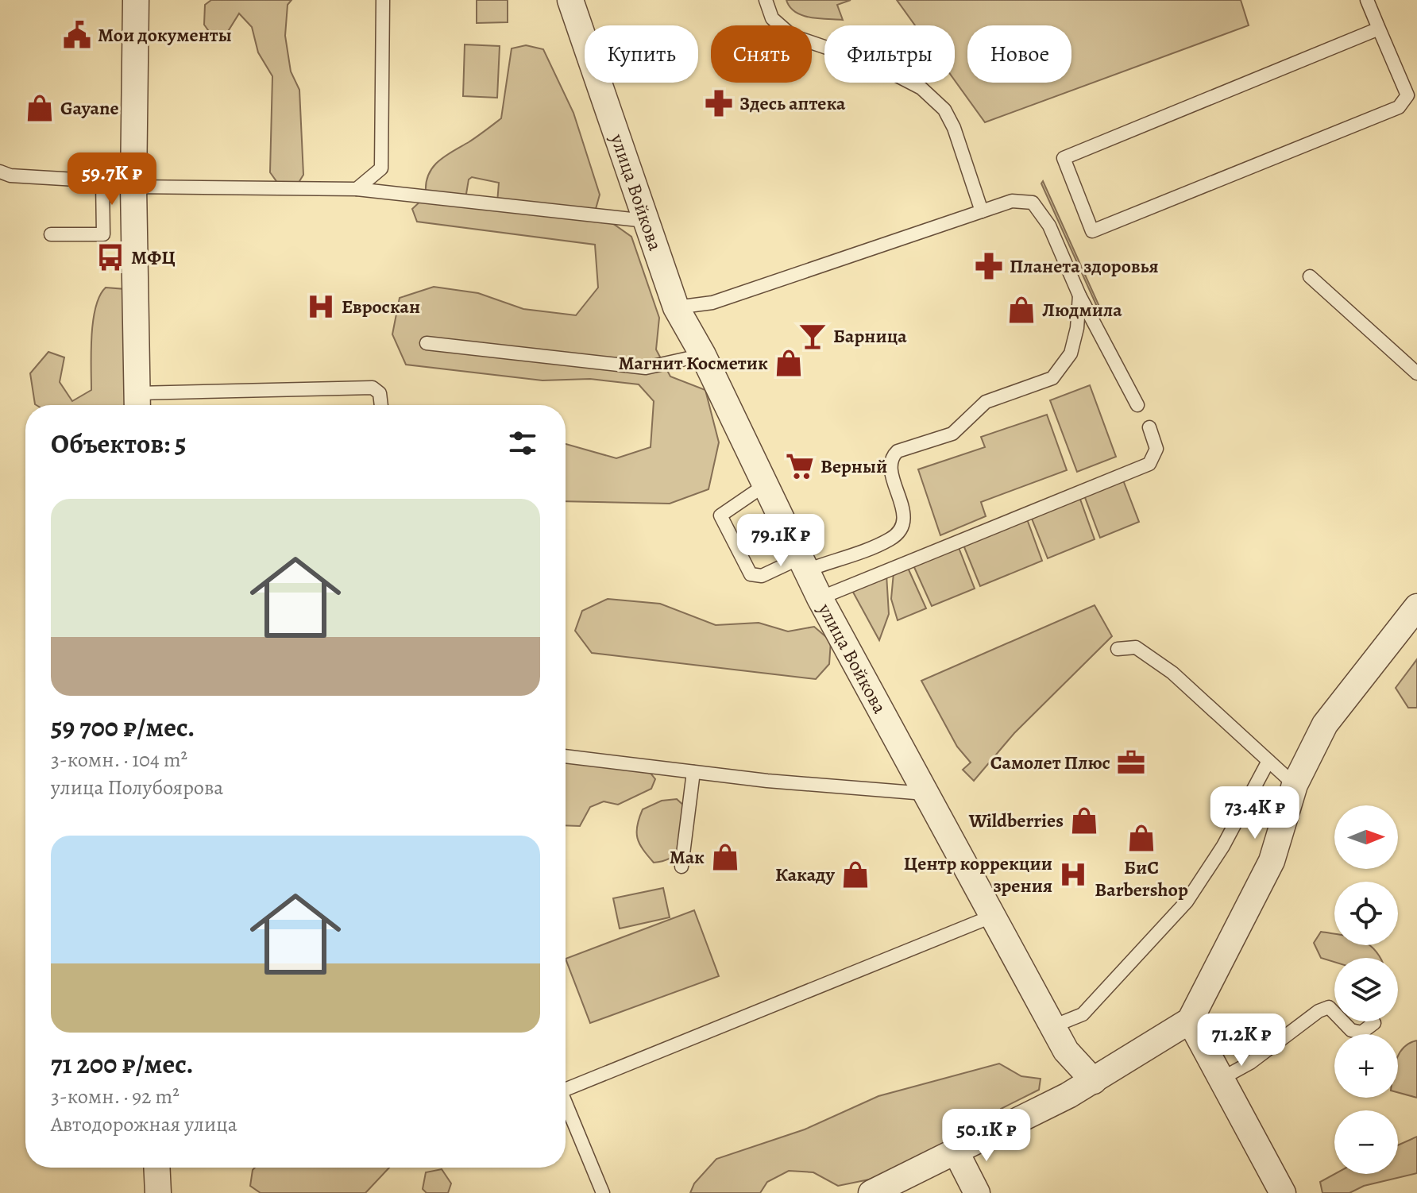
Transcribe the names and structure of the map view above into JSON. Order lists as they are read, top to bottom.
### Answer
{
  "streets": {
    "street": ["улица Войкова"]
  },
  "places": {
    "public building": ["Мои документы"],
    "pharmacy": ["Здесь аптека", "Планета здоровья"],
    "shop": [
      "Gayane",
      "Людмила",
      "Магнит Косметик",
      "Wildberries",
      "БиС Barbershop",
      "Мак",
      "Какаду"
    ],
    "bus stop": ["МФЦ"],
    "hospital": ["Евроскан", "Центр коррекции зрения"],
    "bar": ["Барница"],
    "supermarket": ["Верный"],
    "office": ["Самолет Плюс"]
  },
  "north": "right",
  "page": {
    "chip": [
      "Купить",
      "Снять",
      "Фильтры",
      "Новое"
    ],
    "price": [
      "59.7K ₽",
      "79.1K ₽",
      "73.4K ₽",
      "71.2K ₽",
      "50.1K ₽"
    ],
    "heading": "Объектов: 5",
    "list": [
      {
        "name": "59 700 ₽/мес.",
        "note": "3-комн. · 104 m² · улица Полубоярова"
      },
      {
        "name": "71 200 ₽/мес.",
        "note": "3-комн. · 92 m² · Автодорожная улица"
      }
    ],
    "map_buttons": ["+", "−"]
  }
}
